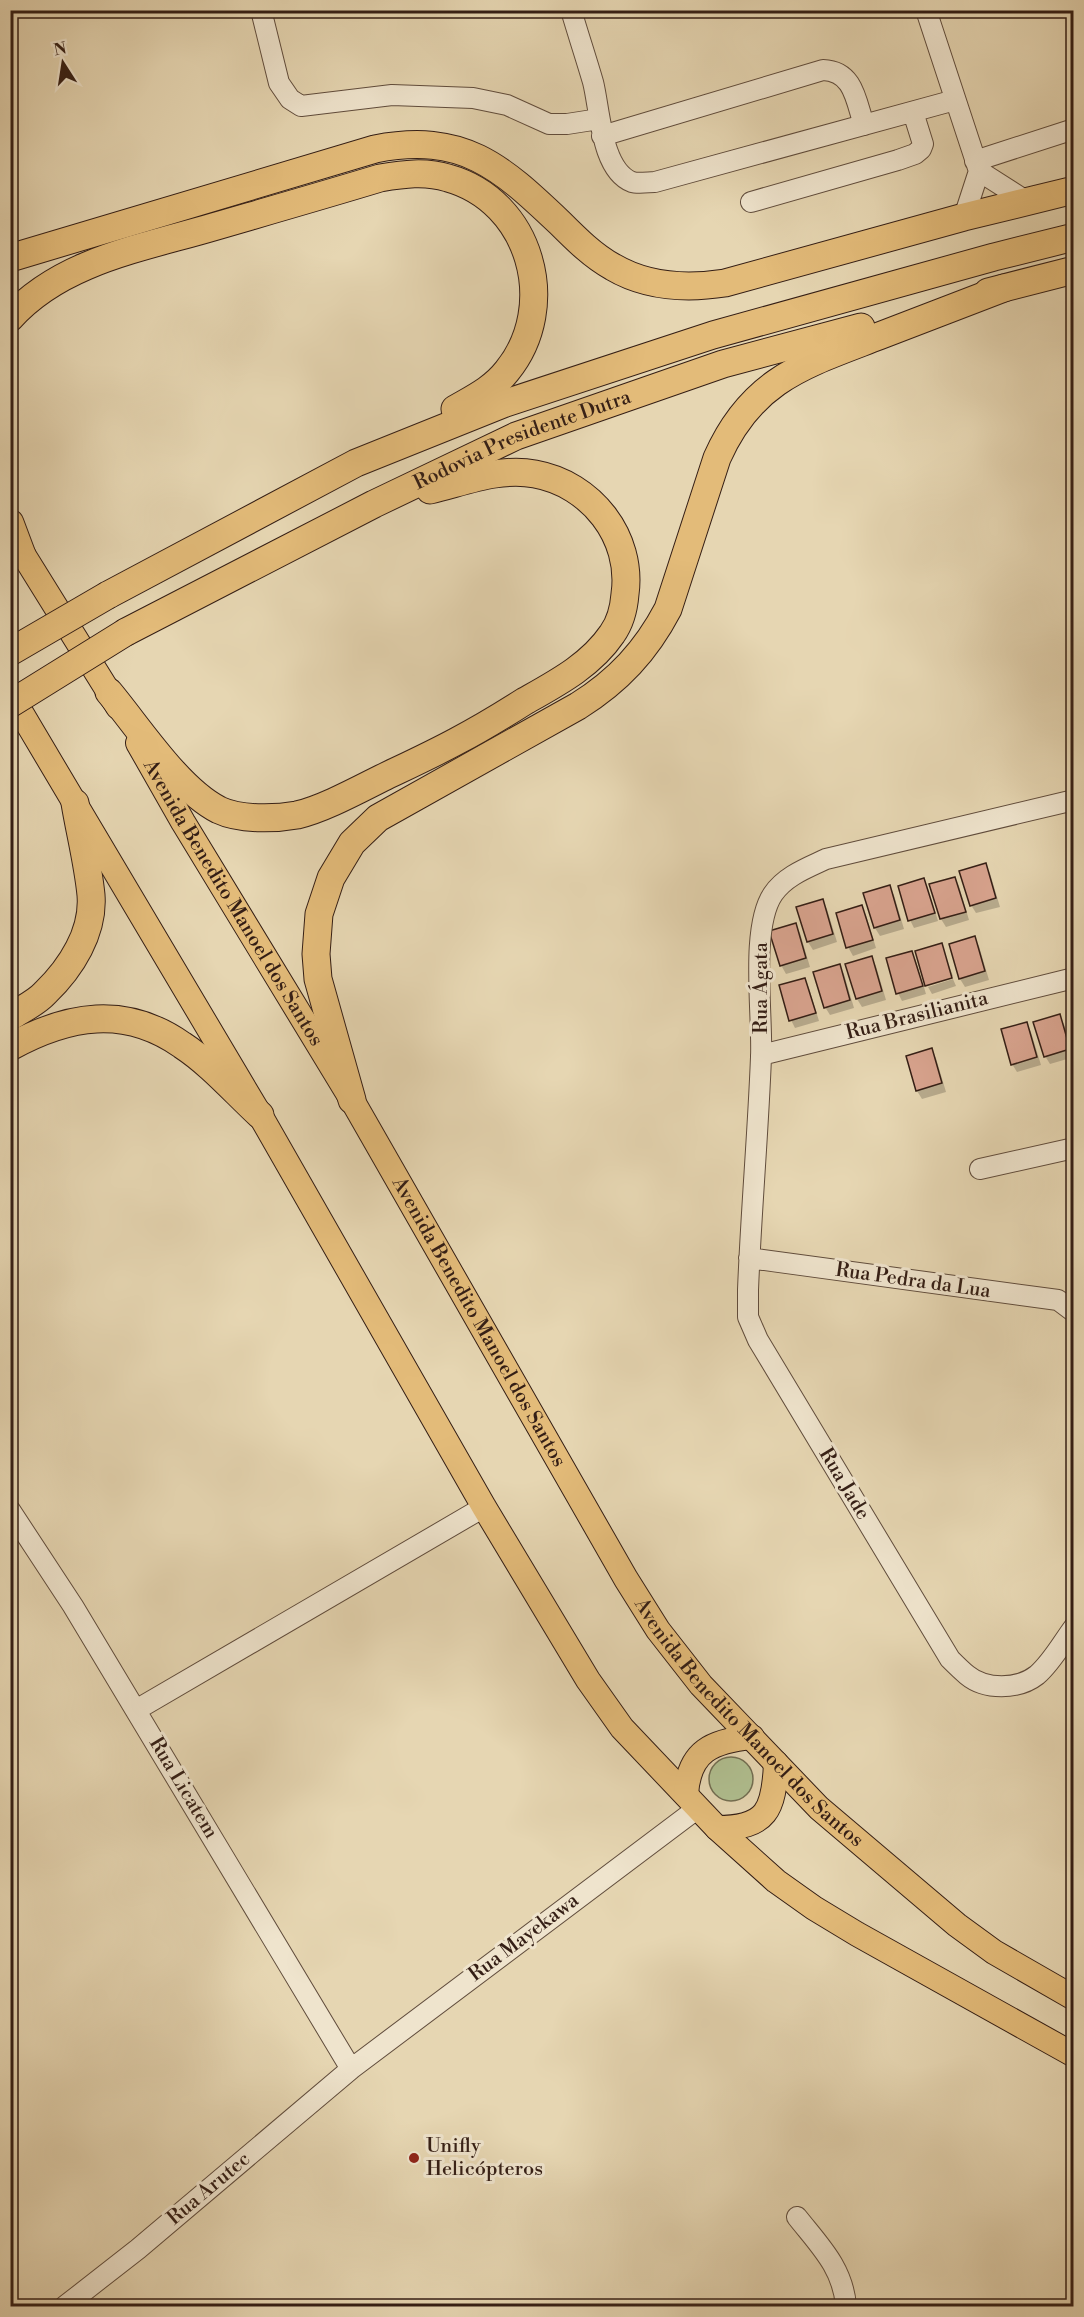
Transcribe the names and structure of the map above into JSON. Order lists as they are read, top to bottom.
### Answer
{
  "streets": {
    "highway": ["Rodovia Presidente Dutra"],
    "main road": ["Avenida Benedito Manoel dos Santos"],
    "street": [
      "Rua Ágata",
      "Rua Brasilianita",
      "Rua Pedra da Lua",
      "Rua Jade",
      "Rua Licatem",
      "Rua Mayekawa",
      "Rua Arutec"
    ]
  },
  "crossings": [
    ["Avenida Benedito Manoel dos Santos", "Rua Mayekawa"],
    ["Rua Ágata", "Rua Brasilianita"],
    ["Rua Ágata", "Rua Pedra da Lua"],
    ["Rua Ágata", "Rua Jade"],
    ["Rua Pedra da Lua", "Rua Jade"],
    ["Rua Licatem", "Rua Mayekawa"],
    ["Rua Licatem", "Rua Arutec"],
    ["Rua Mayekawa", "Rua Arutec"]
  ],
  "places": ["Unifly Helicópteros"],
  "north": "top"
}
